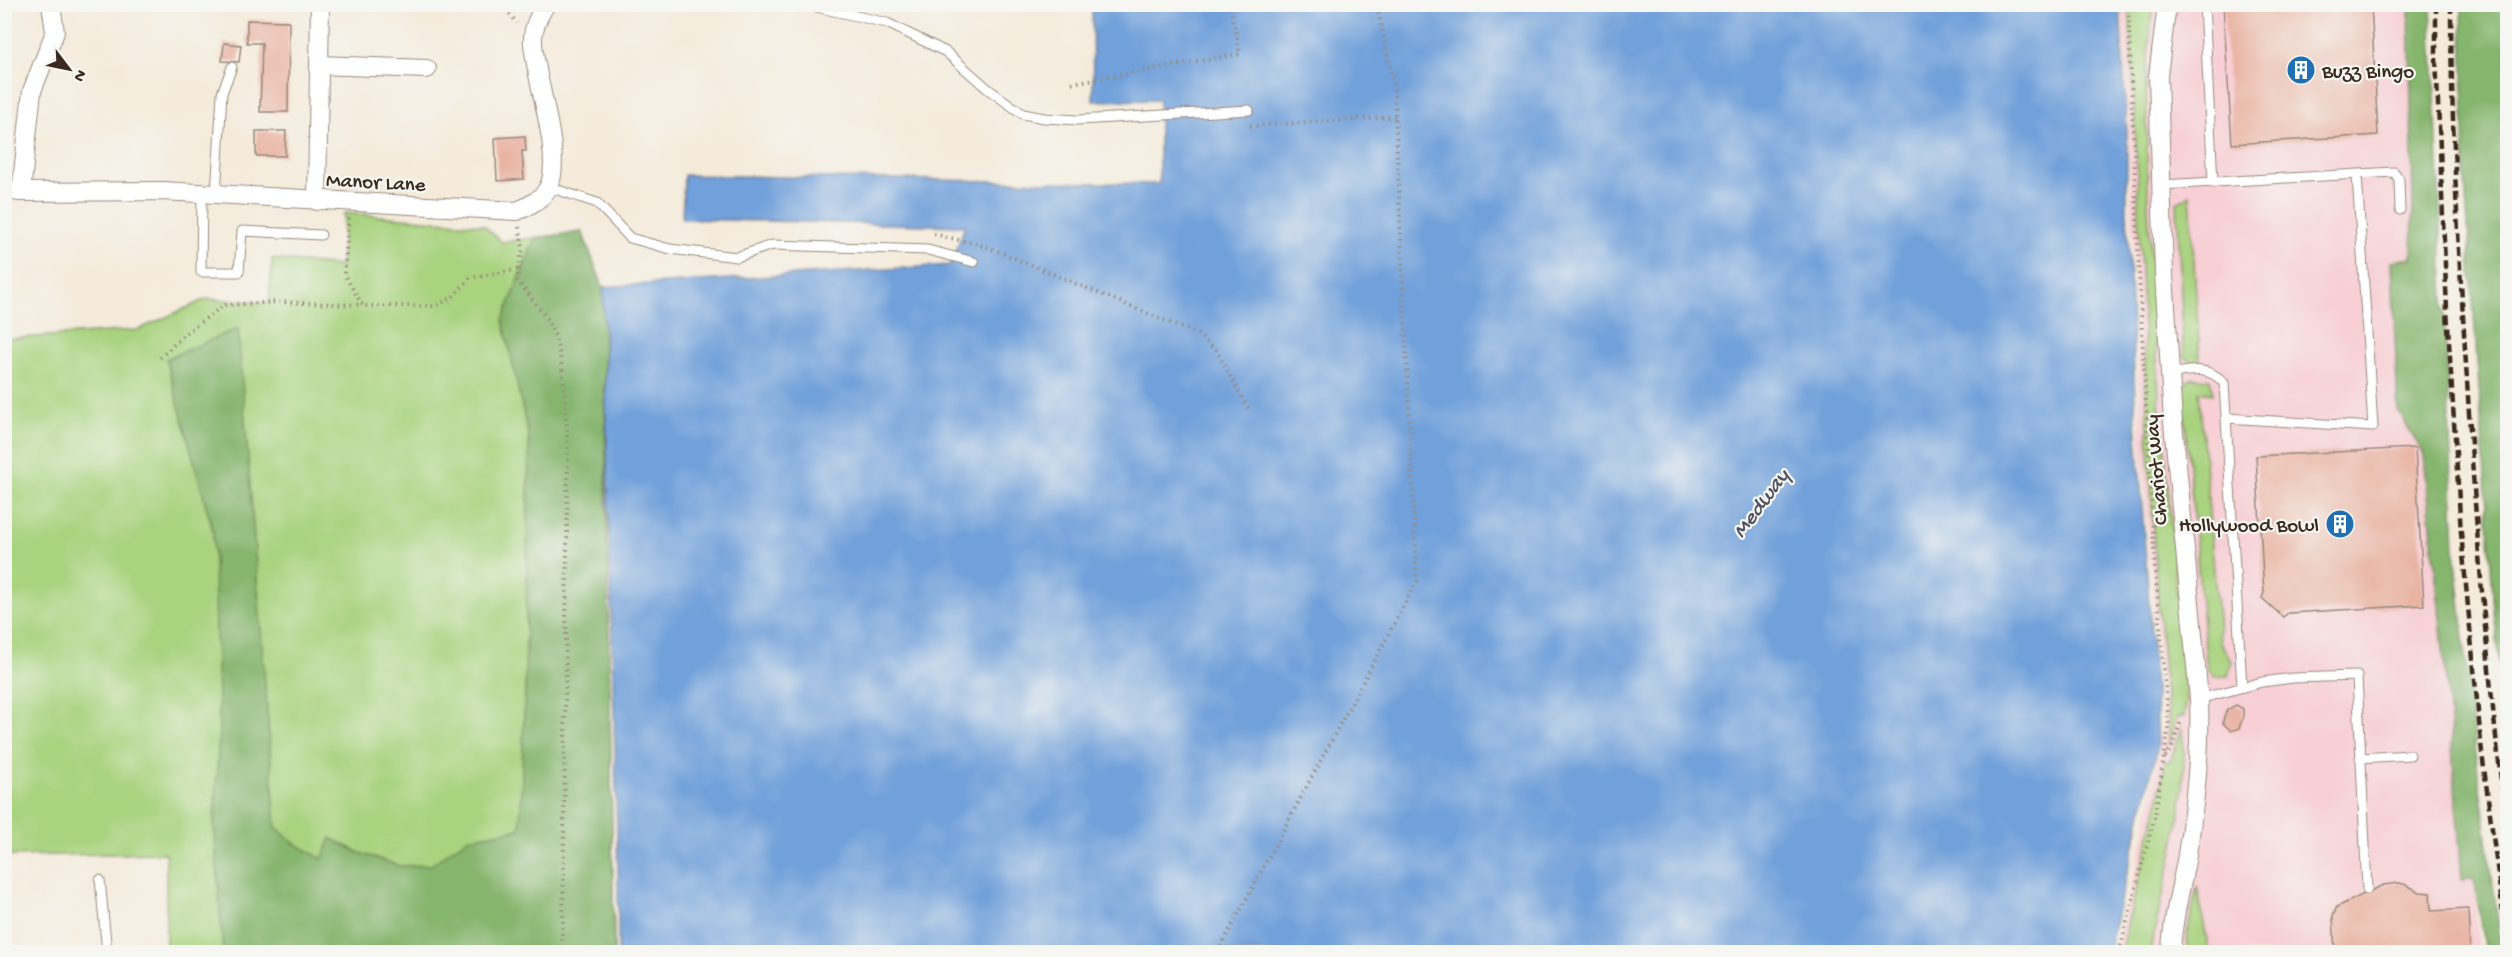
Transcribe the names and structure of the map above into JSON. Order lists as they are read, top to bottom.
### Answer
{
  "streets": {
    "street": ["Manor Lane", "Chariot Way"]
  },
  "water": ["Medway"],
  "places": {
    "building": ["Buzz Bingo", "Hollywood Bowl"]
  },
  "north": "bottom right"
}
